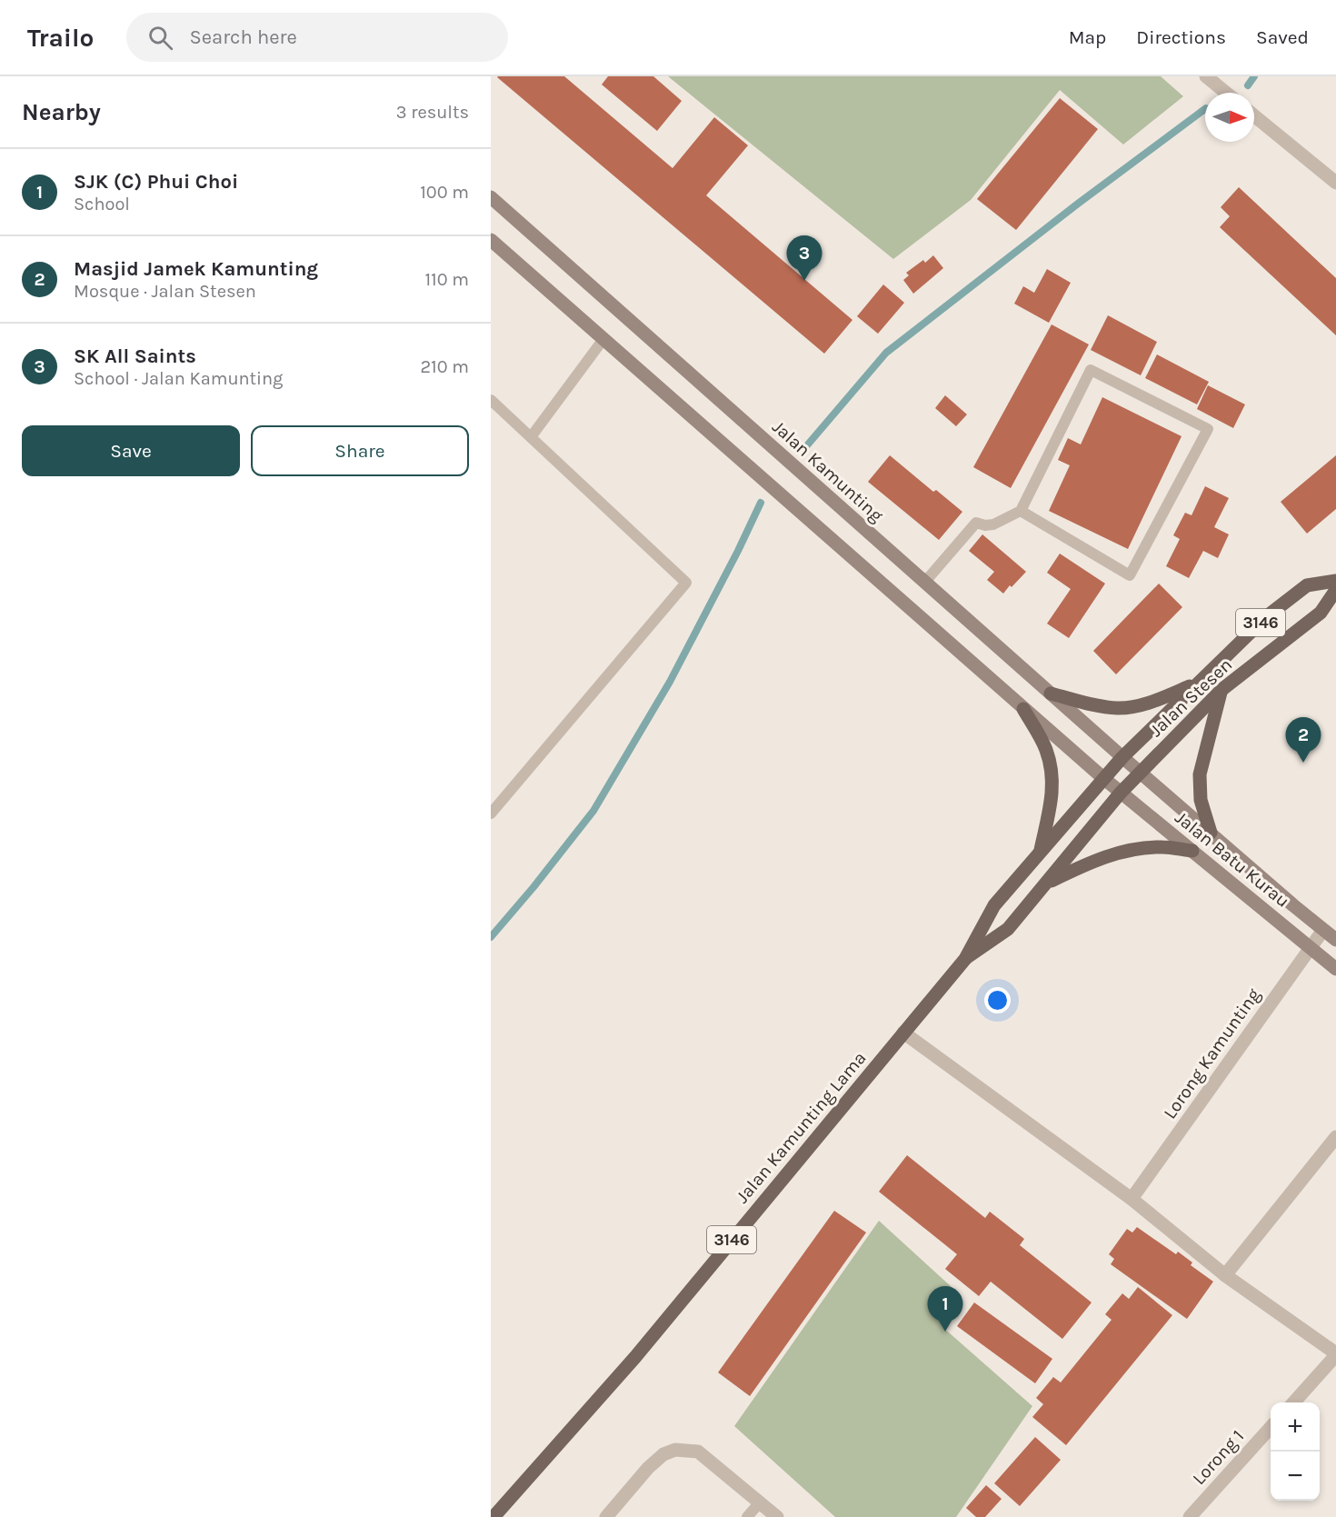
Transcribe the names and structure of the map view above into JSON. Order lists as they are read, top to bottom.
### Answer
{
  "streets": {
    "main road": [
      "Jalan Kamunting",
      "3146",
      "Jalan Stesen",
      "Jalan Batu Kurau",
      "Jalan Kamunting Lama"
    ],
    "street": ["Lorong Kamunting", "Lorong 1"]
  },
  "crossings": [
    ["Jalan Kamunting", "Jalan Stesen"],
    ["Jalan Kamunting", "Jalan Batu Kurau"],
    ["Jalan Kamunting", "Jalan Kamunting Lama"],
    ["Jalan Stesen", "Jalan Batu Kurau"],
    ["Jalan Stesen", "Jalan Kamunting Lama"],
    ["Jalan Batu Kurau", "Lorong Kamunting"],
    ["Jalan Batu Kurau", "Jalan Kamunting Lama"]
  ],
  "north": "right",
  "page": {
    "header": "Trailo",
    "search": "Search here",
    "nav": ["Map", "Directions", "Saved"],
    "heading": ["Nearby", "3 results"],
    "list": [
      {
        "mark": "1",
        "name": "SJK (C) Phui Choi",
        "note": "School",
        "value": "100 m"
      },
      {
        "mark": "2",
        "name": "Masjid Jamek Kamunting",
        "note": "Mosque · Jalan Stesen",
        "value": "110 m"
      },
      {
        "mark": "3",
        "name": "SK All Saints",
        "note": "School · Jalan Kamunting",
        "value": "210 m"
      }
    ],
    "pins": ["3", "2", "1"],
    "buttons": ["Save", "Share"],
    "map_buttons": ["+", "−"]
  }
}
